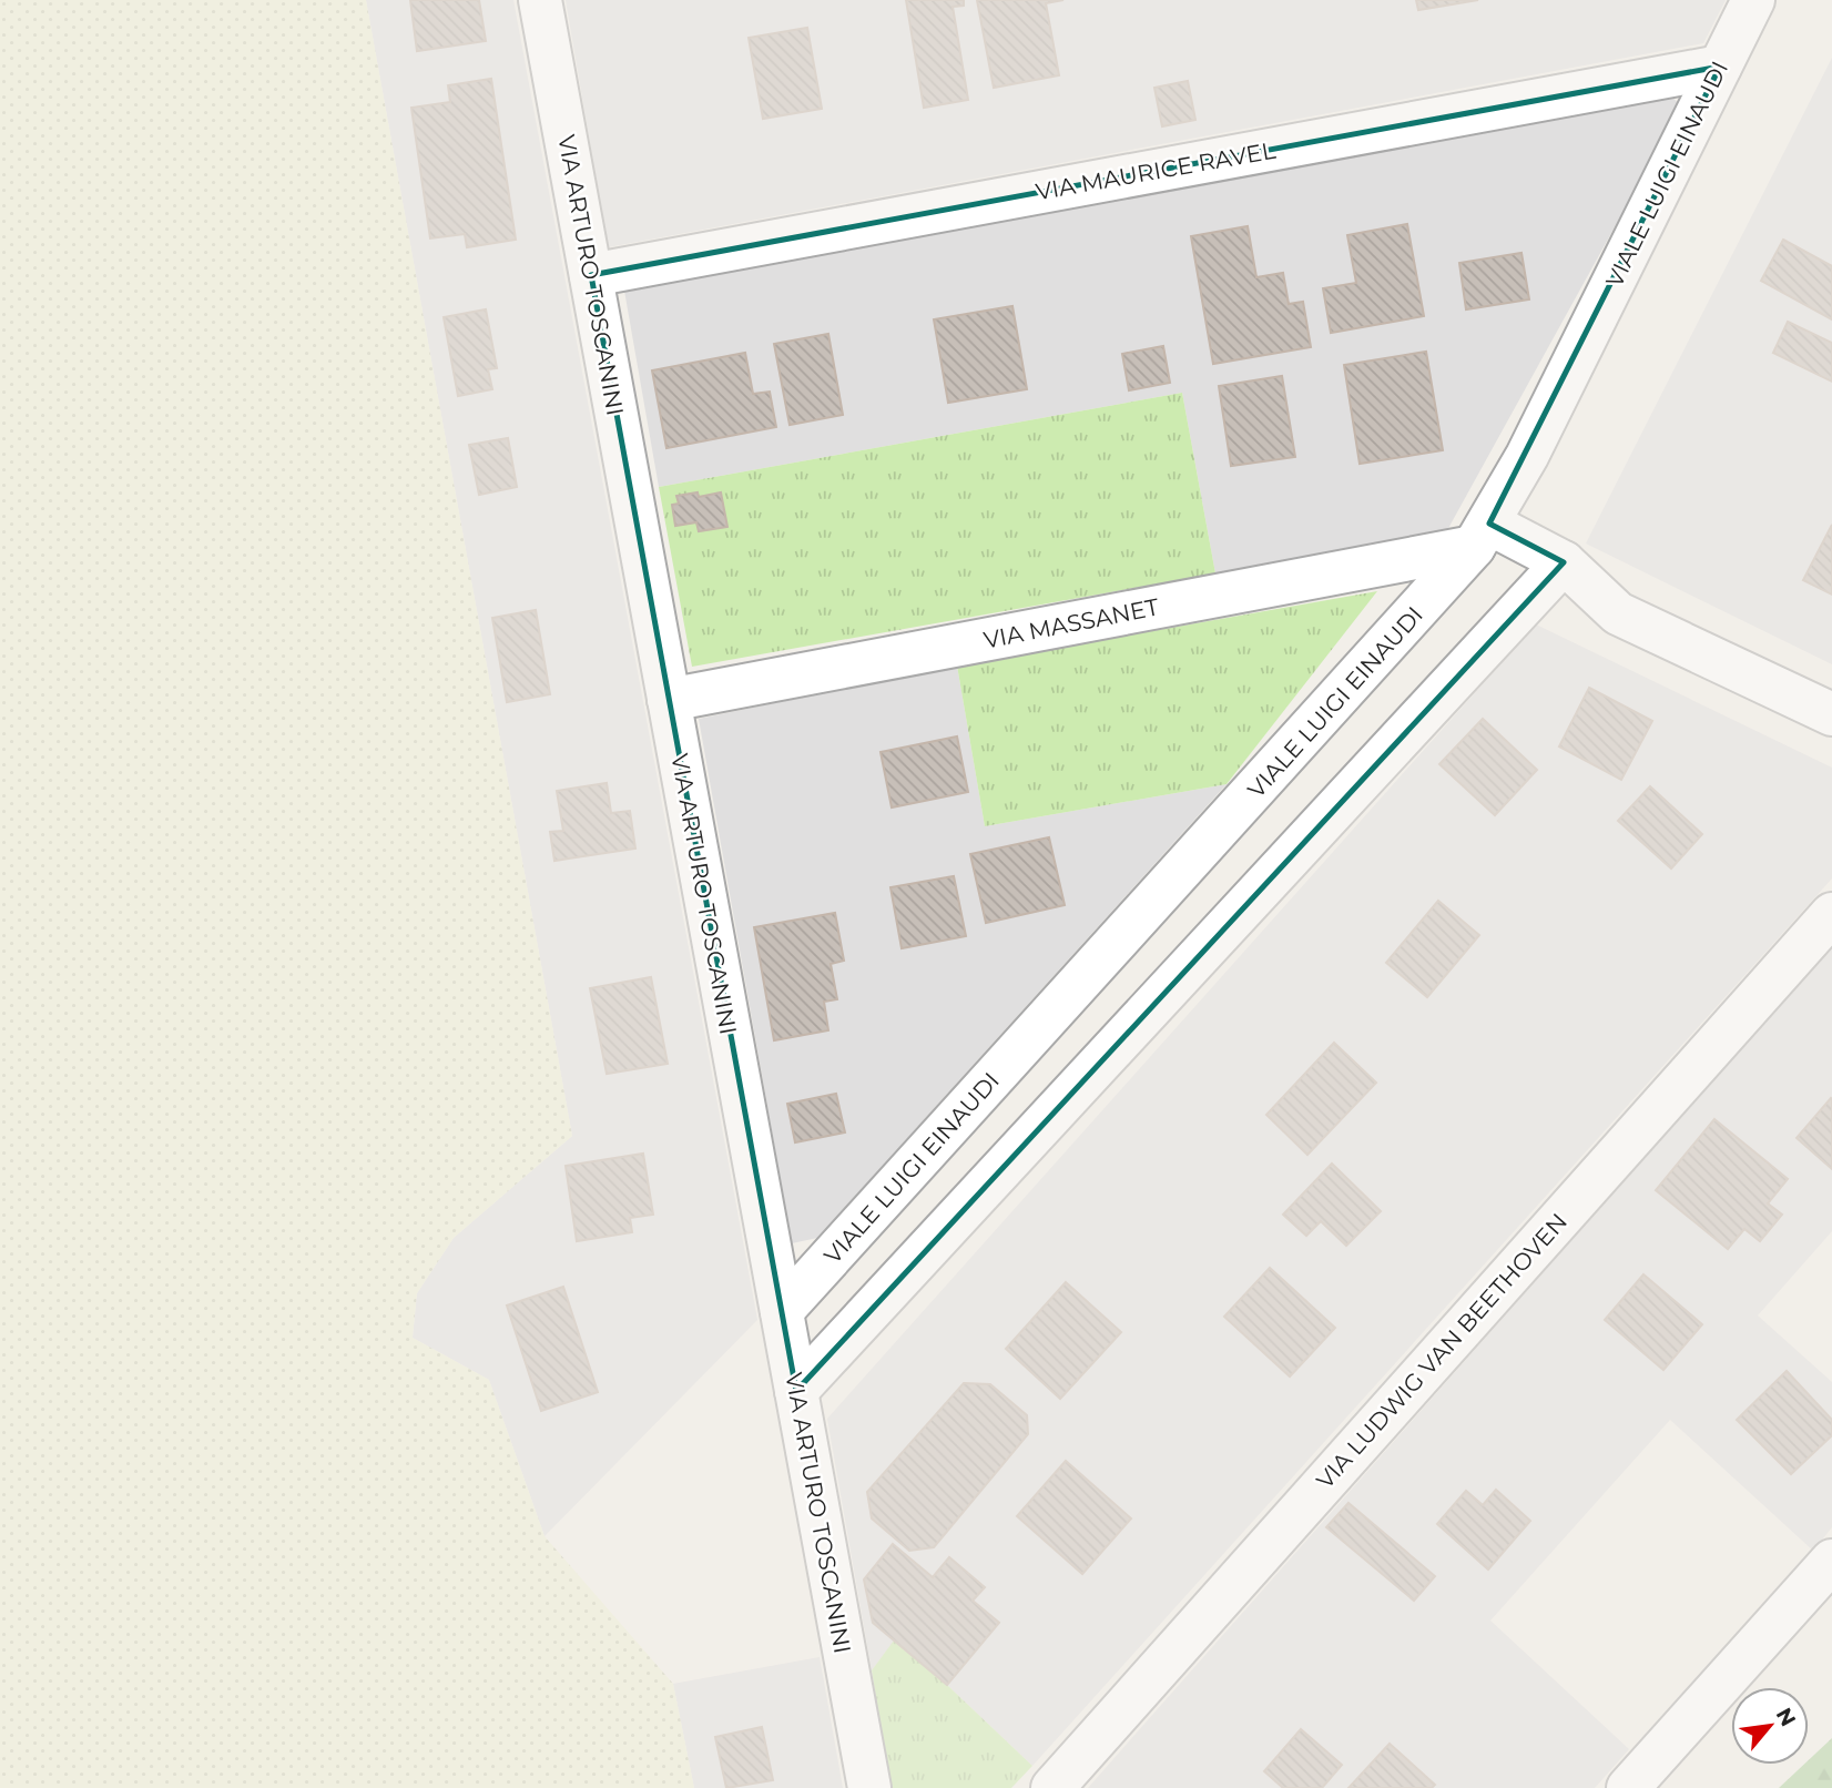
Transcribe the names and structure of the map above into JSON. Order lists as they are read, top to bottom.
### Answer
{
  "streets": {
    "street": [
      "VIA MAURICE RAVEL",
      "VIALE LUIGI EINAUDI",
      "VIA ARTURO TOSCANINI",
      "VIA MASSANET",
      "VIA LUDWIG VAN BEETHOVEN"
    ]
  },
  "crossings": [
    ["VIA MAURICE RAVEL", "VIALE LUIGI EINAUDI"],
    ["VIA MAURICE RAVEL", "VIA ARTURO TOSCANINI"],
    ["VIALE LUIGI EINAUDI", "VIA ARTURO TOSCANINI"],
    ["VIALE LUIGI EINAUDI", "VIA MASSANET"],
    ["VIA ARTURO TOSCANINI", "VIA MASSANET"]
  ],
  "north": "top right"
}
